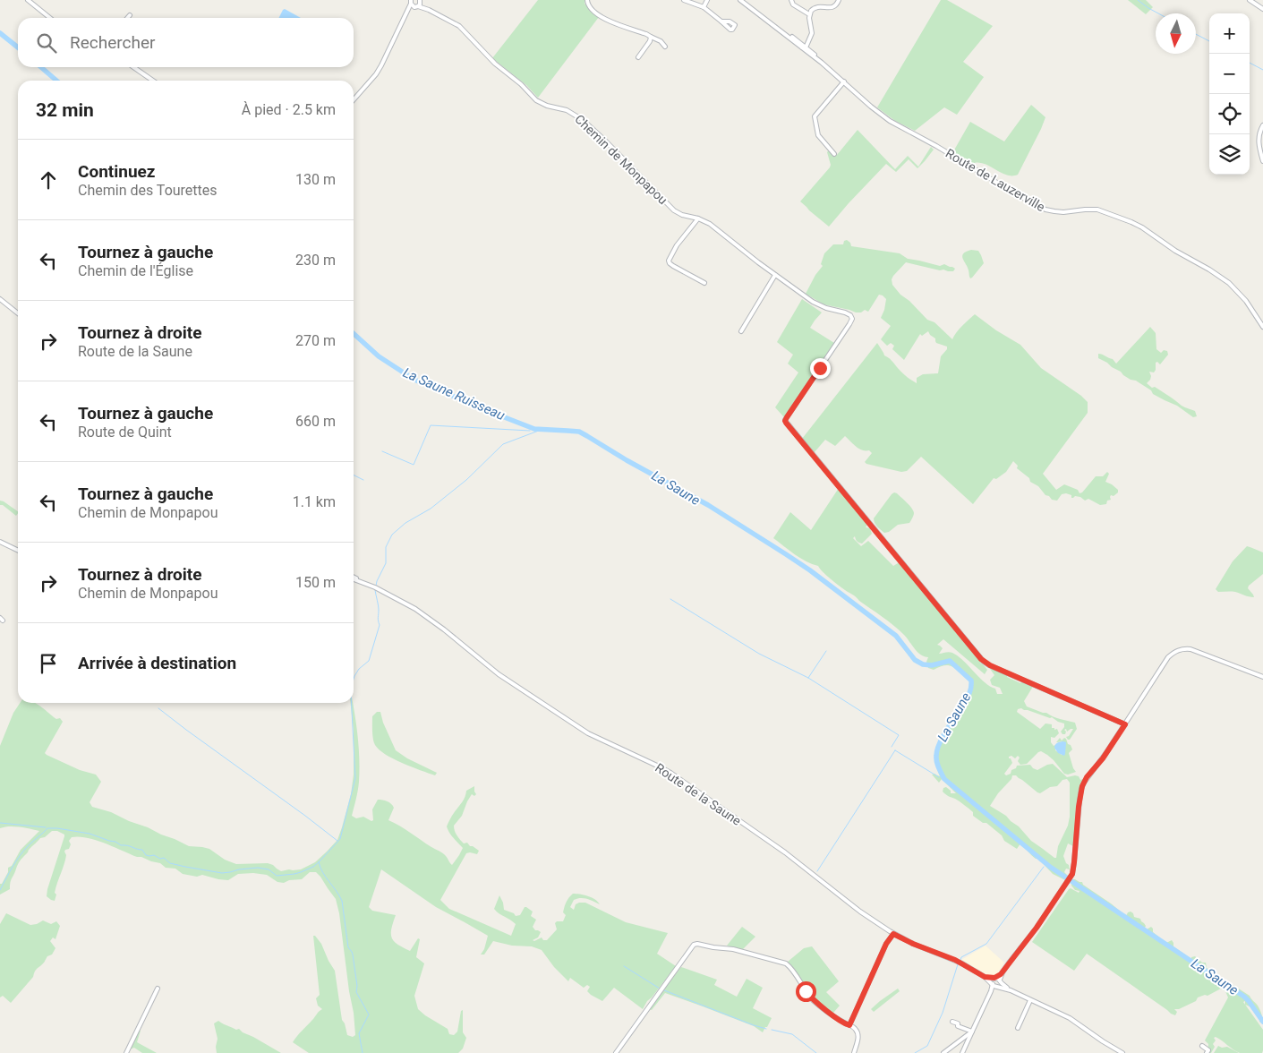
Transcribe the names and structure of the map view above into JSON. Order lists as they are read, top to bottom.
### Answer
{
  "streets": {
    "street": ["Chemin de Monpapou", "Route de Lauzerville", "Route de la Saune"]
  },
  "water": ["La Saune Ruisseau", "La Saune"],
  "north": "bottom",
  "page": {
    "map_buttons": ["+", "−"],
    "search": "Rechercher",
    "heading": ["32 min", "À pied · 2.5 km"],
    "list": [
      ["Continuez", "Chemin des Tourettes", "130 m"],
      ["Tournez à gauche", "Chemin de l'Église", "230 m"],
      ["Tournez à droite", "Route de la Saune", "270 m"],
      ["Tournez à gauche", "Route de Quint", "660 m"],
      ["Tournez à gauche", "Chemin de Monpapou", "1.1 km"],
      ["Tournez à droite", "Chemin de Monpapou", "150 m"],
      "Arrivée à destination"
    ]
  }
}
